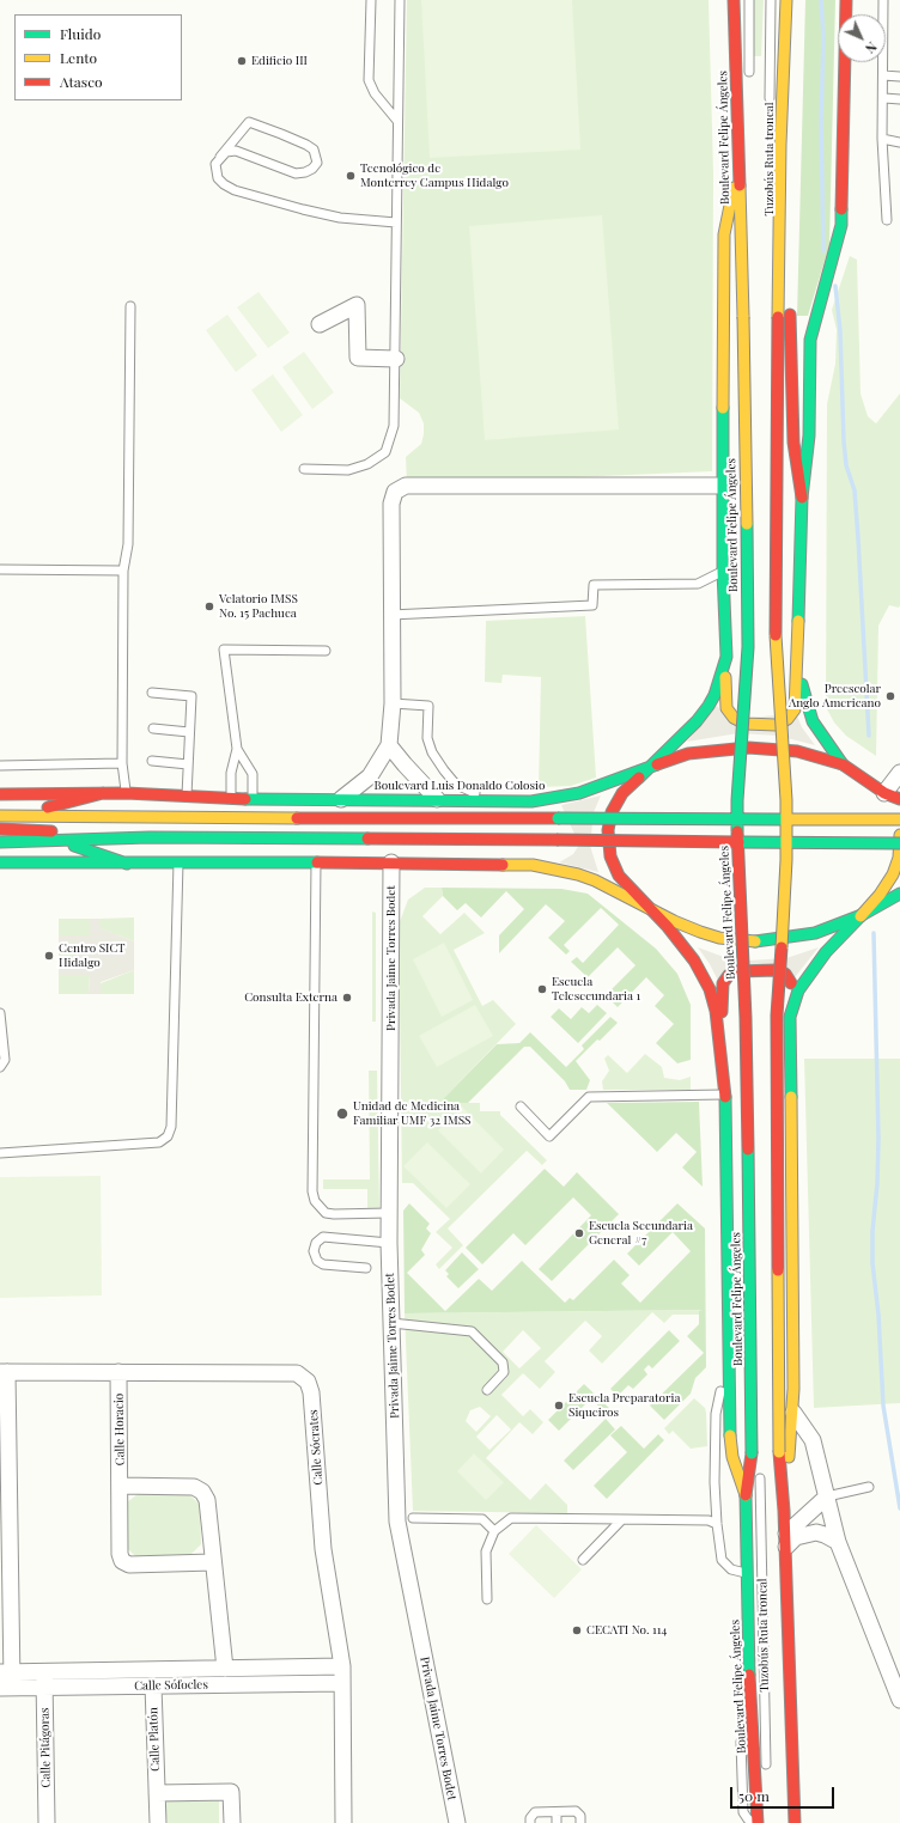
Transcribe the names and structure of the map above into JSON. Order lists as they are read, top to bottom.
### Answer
{
  "streets": {
    "main road": ["Boulevard Felipe Ángeles", "Boulevard Luis Donaldo Colosio"],
    "street": [
      "Privada Jaime Torres Bodet",
      "Calle Horacio",
      "Calle Sócrates",
      "Calle Sófocles",
      "Calle Platón",
      "Calle Pitágoras"
    ],
    "lane": ["Tuzobús Ruta troncal"]
  },
  "crossings": [
    ["Boulevard Felipe Ángeles", "Tuzobús Ruta troncal"],
    ["Calle Horacio", "Calle Sócrates"],
    ["Calle Sócrates", "Calle Sófocles"],
    ["Calle Sófocles", "Calle Platón"],
    ["Calle Sófocles", "Calle Pitágoras"]
  ],
  "places": [
    "Edificio III",
    "Tecnológico de Monterrey Campus Hidalgo",
    "Velatorio IMSS No. 15 Pachuca",
    "Preescolar Anglo Americano",
    "Centro SICT Hidalgo",
    "Escuela Telesecundaria 1",
    "Consulta Externa",
    "Unidad de Medicina Familiar UMF 32 IMSS",
    "Escuela Secundaria General #7",
    "Escuela Preparatoria Siqueiros",
    "CECATI No. 114"
  ],
  "legend": ["Fluido", "Lento", "Atasco"],
  "scale_bar": "50 m",
  "north": "bottom right"
}
